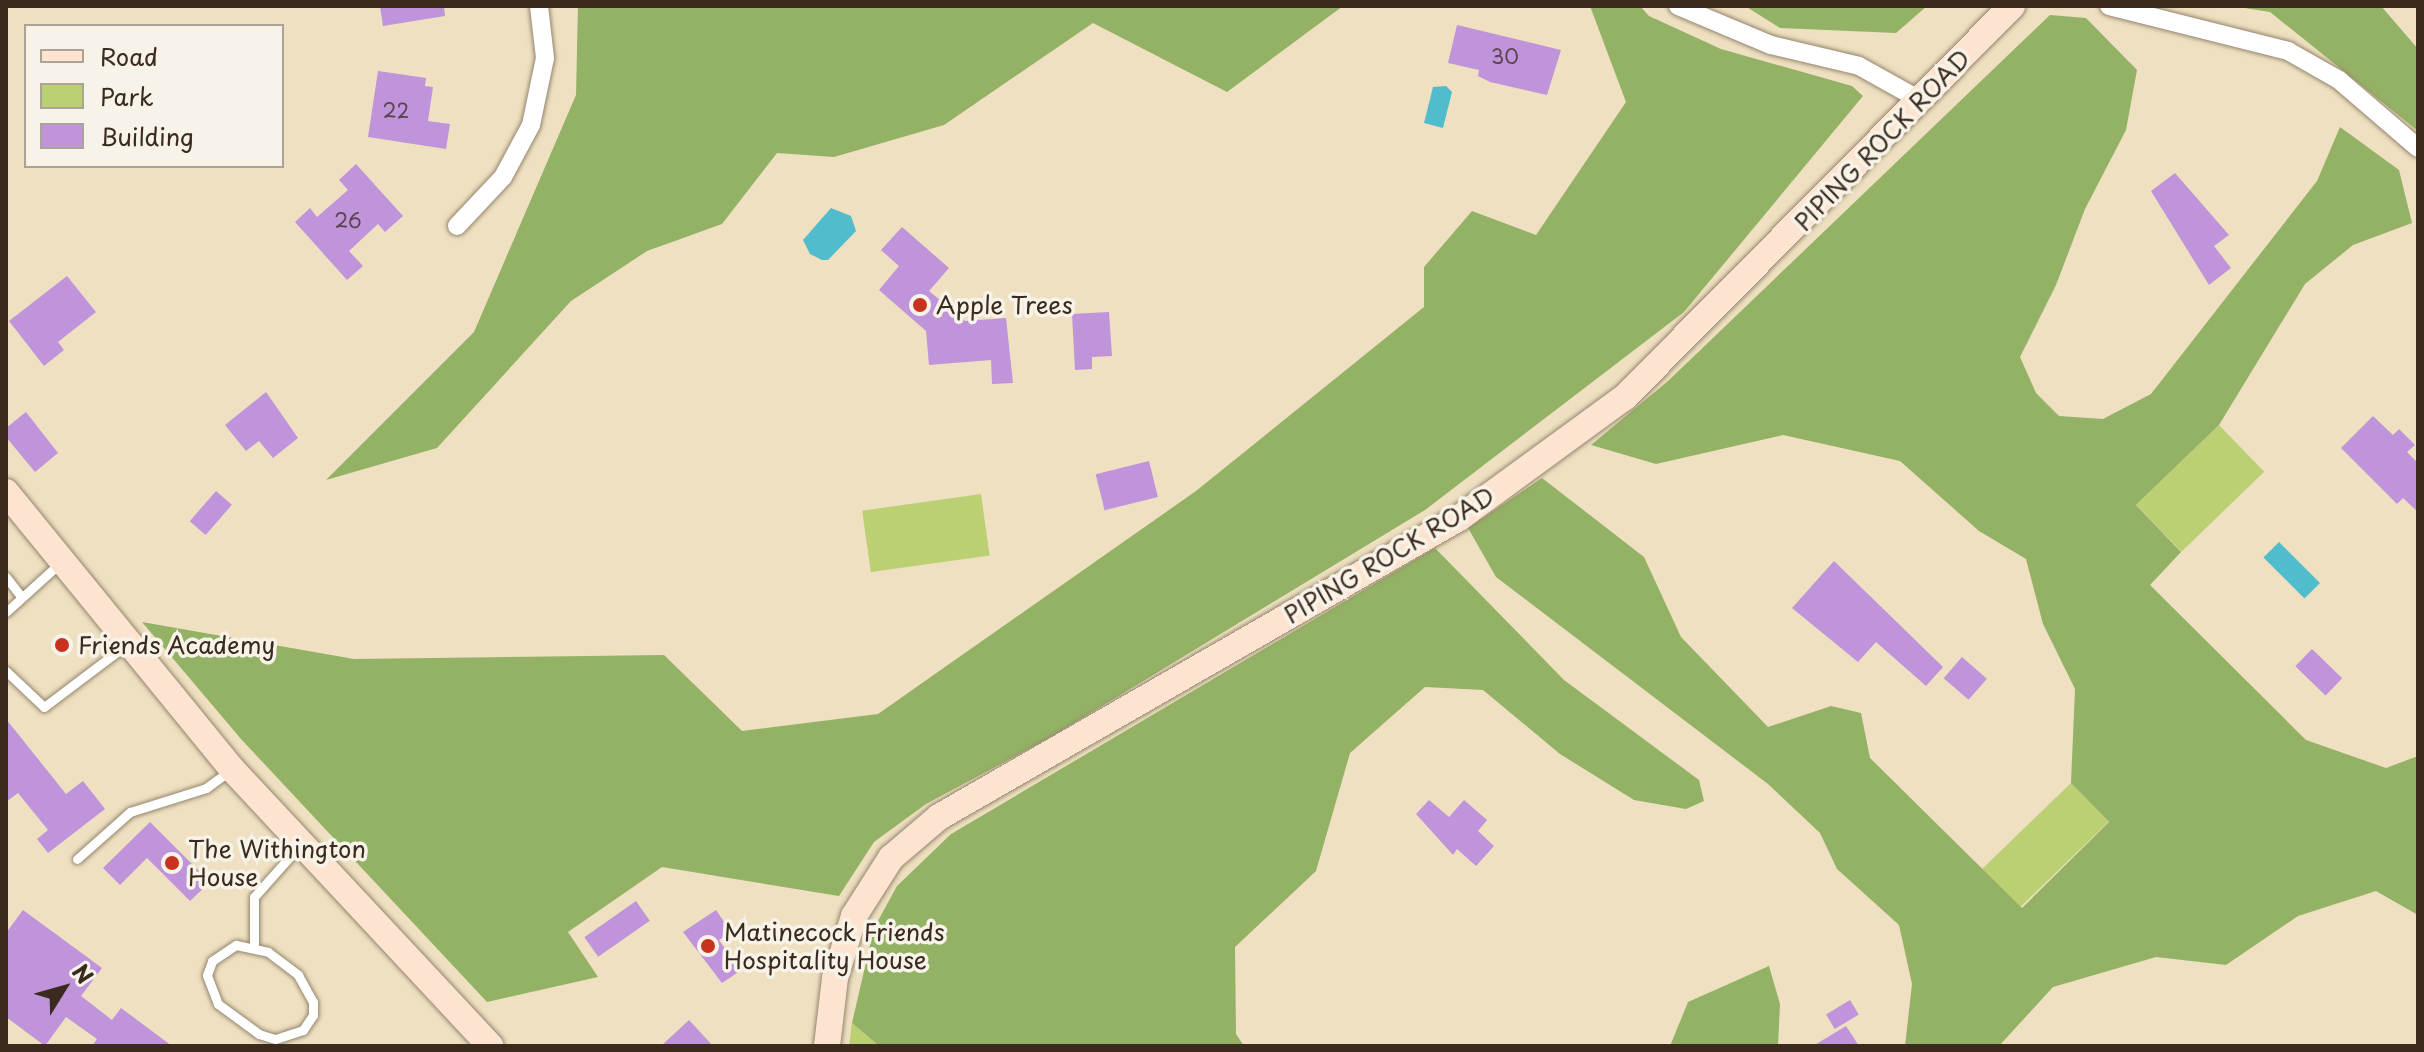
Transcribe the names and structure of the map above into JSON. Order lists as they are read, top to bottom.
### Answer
{
  "streets": {
    "street": ["PIPING ROCK ROAD"]
  },
  "places": [
    "Apple Trees",
    "Friends Academy",
    "The Withington House",
    "Matinecock Friends Hospitality House"
  ],
  "house_numbers": ["30", "22", "26"],
  "legend": ["Road", "Park", "Building"],
  "north": "top right"
}
